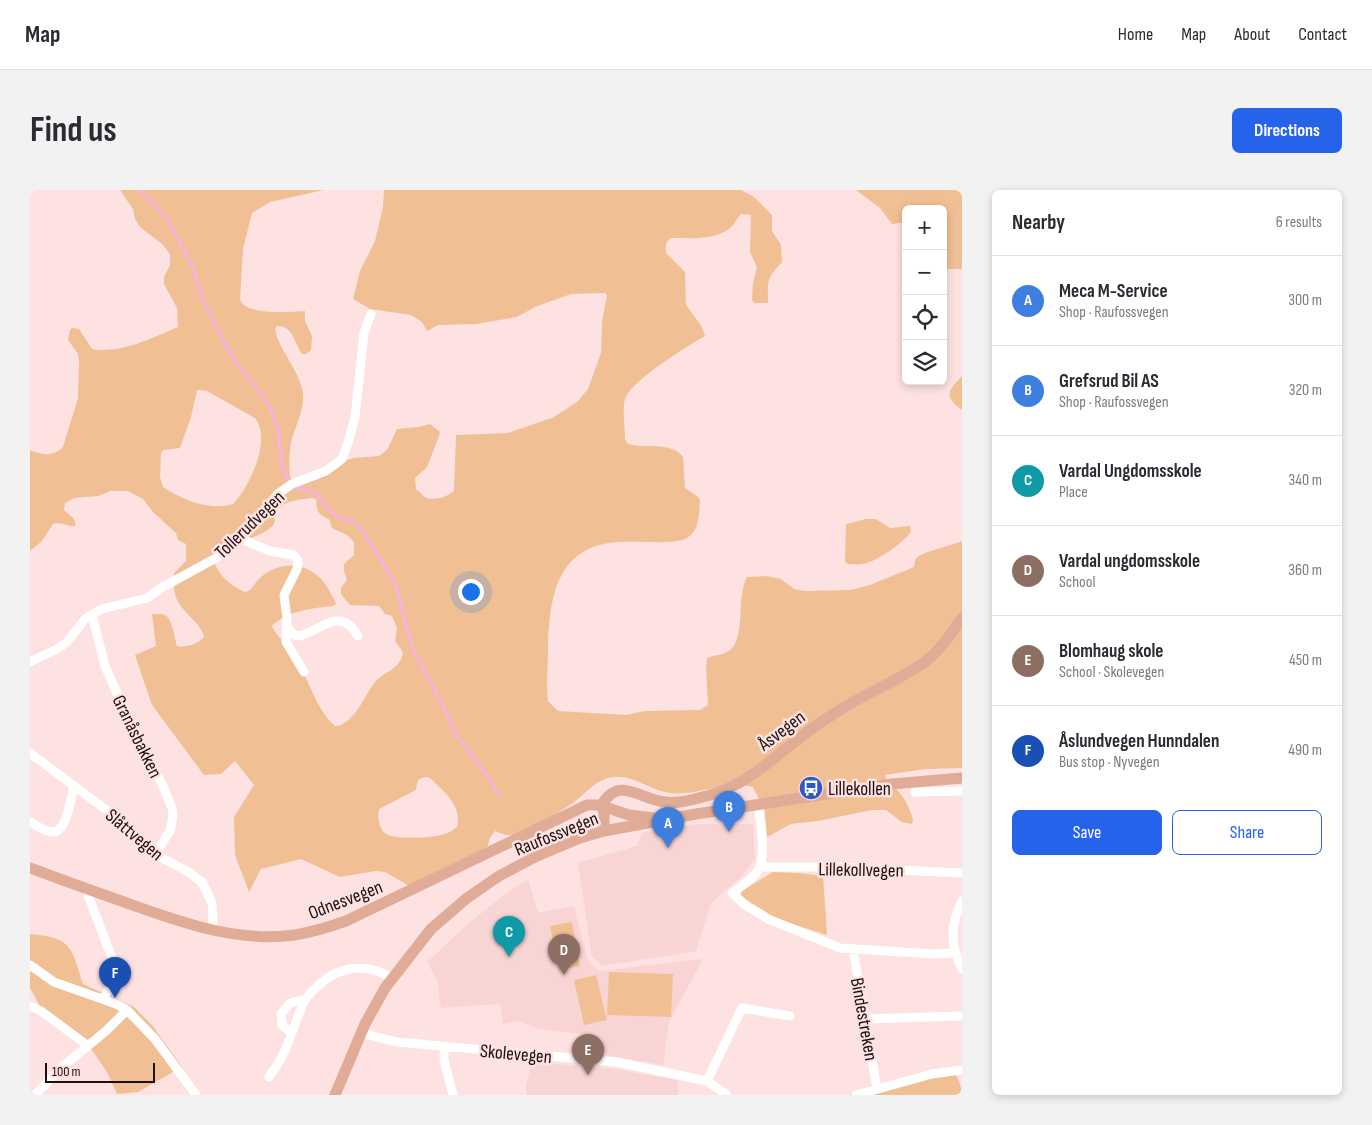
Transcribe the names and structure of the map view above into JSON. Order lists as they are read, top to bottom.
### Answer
{
  "streets": {
    "main road": ["Åsvegen", "Raufossvegen", "Odnesvegen"],
    "street": [
      "Tollerudvegen",
      "Granåsbakken",
      "Slåttvegen",
      "Lillekollvegen",
      "Bindestreken",
      "Skolevegen"
    ]
  },
  "crossings": [
    ["Tollerudvegen", "Granåsbakken"],
    ["Åsvegen", "Odnesvegen"],
    ["Granåsbakken", "Slåttvegen"],
    ["Raufossvegen", "Skolevegen"],
    ["Slåttvegen", "Odnesvegen"]
  ],
  "places": {
    "bus stop": ["Lillekollen"]
  },
  "scale_bar": "100 m",
  "page": {
    "header": "Map",
    "nav": [
      "Home",
      "Map",
      "About",
      "Contact"
    ],
    "buttons": [
      "Directions",
      ["Save", "Share"]
    ],
    "title": "Find us",
    "heading": ["Nearby", "6 results"],
    "map_buttons": ["+", "−"],
    "list": [
      {
        "mark": "A",
        "name": "Meca M-Service",
        "note": "Shop · Raufossvegen",
        "value": "300 m"
      },
      {
        "mark": "B",
        "name": "Grefsrud Bil AS",
        "note": "Shop · Raufossvegen",
        "value": "320 m"
      },
      {
        "mark": "C",
        "name": "Vardal Ungdomsskole",
        "note": "Place",
        "value": "340 m"
      },
      {
        "mark": "D",
        "name": "Vardal ungdomsskole",
        "note": "School",
        "value": "360 m"
      },
      {
        "mark": "E",
        "name": "Blomhaug skole",
        "note": "School · Skolevegen",
        "value": "450 m"
      },
      {
        "mark": "F",
        "name": "Åslundvegen Hunndalen",
        "note": "Bus stop · Nyvegen",
        "value": "490 m"
      }
    ],
    "pins": [
      "B",
      "A",
      "C",
      "D",
      "F",
      "E"
    ],
    "scale": "100 m"
  }
}
